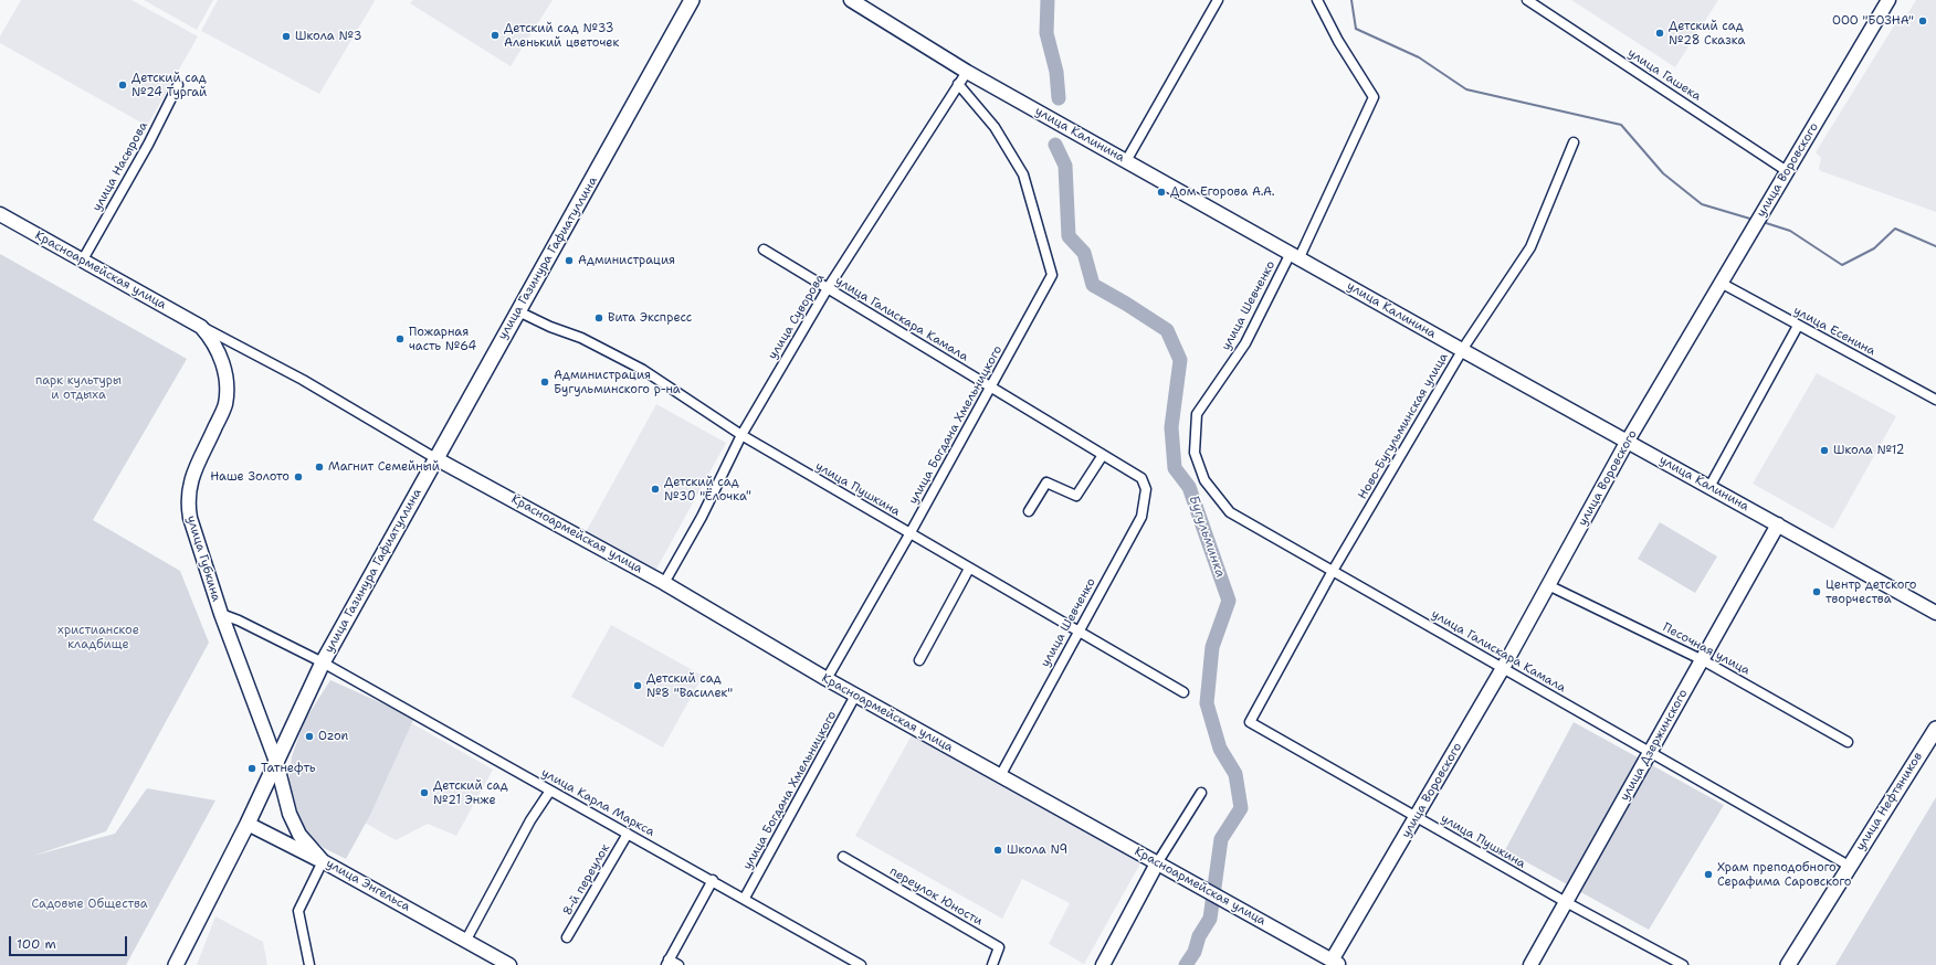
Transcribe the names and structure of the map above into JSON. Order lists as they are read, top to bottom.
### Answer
{
  "streets": {
    "main road": ["улица Газинура Гафиатуллина", "улица Нефтяников"],
    "street": [
      "улица Гашека",
      "улица Калинина",
      "улица Насырова",
      "улица Воровского",
      "Красноармейская улица",
      "улица Шевченко",
      "улица Суворова",
      "улица Галискара Камала",
      "улица Есенина",
      "улица Богдана Хмельницкого",
      "Ново-Бугульминская улица",
      "улица Пушкина",
      "улица Губкина",
      "Песочная улица",
      "улица Дзержинского",
      "улица Карла Маркса",
      "8-й переулок",
      "улица Энгельса",
      "переулок Юности"
    ]
  },
  "crossings": [
    ["улица Гашека", "улица Воровского"],
    ["улица Калинина", "улица Воровского"],
    ["улица Калинина", "улица Шевченко"],
    ["улица Калинина", "улица Суворова"],
    ["улица Калинина", "Ново-Бугульминская улица"],
    ["улица Калинина", "улица Дзержинского"],
    ["улица Насырова", "Красноармейская улица"],
    ["улица Воровского", "Красноармейская улица"],
    ["улица Воровского", "улица Галискара Камала"],
    ["улица Воровского", "улица Есенина"],
    ["улица Воровского", "улица Пушкина"],
    ["улица Воровского", "Песочная улица"],
    ["улица Газинура Гафиатуллина", "Красноармейская улица"],
    ["улица Газинура Гафиатуллина", "улица Пушкина"],
    ["улица Газинура Гафиатуллина", "улица Губкина"],
    ["улица Газинура Гафиатуллина", "улица Карла Маркса"],
    ["улица Газинура Гафиатуллина", "улица Энгельса"],
    ["Красноармейская улица", "улица Шевченко"],
    ["Красноармейская улица", "улица Суворова"],
    ["Красноармейская улица", "улица Богдана Хмельницкого"],
    ["Красноармейская улица", "улица Губкина"],
    ["улица Шевченко", "улица Галискара Камала"],
    ["улица Шевченко", "улица Пушкина"],
    ["улица Суворова", "улица Галискара Камала"],
    ["улица Суворова", "улица Богдана Хмельницкого"],
    ["улица Суворова", "улица Пушкина"],
    ["улица Галискара Камала", "улица Богдана Хмельницкого"],
    ["улица Галискара Камала", "Ново-Бугульминская улица"],
    ["улица Галискара Камала", "улица Дзержинского"],
    ["улица Галискара Камала", "улица Нефтяников"],
    ["улица Богдана Хмельницкого", "улица Пушкина"],
    ["улица Богдана Хмельницкого", "улица Карла Маркса"],
    ["Ново-Бугульминская улица", "улица Пушкина"],
    ["улица Пушкина", "улица Дзержинского"],
    ["улица Губкина", "улица Карла Маркса"],
    ["улица Губкина", "улица Энгельса"],
    ["Песочная улица", "улица Дзержинского"],
    ["улица Карла Маркса", "8-й переулок"]
  ],
  "water": ["Бугульминка"],
  "parks": ["парк культуры и отдыха", "христианское кладбище", "Садовые Общества"],
  "places": [
    "ООО \"БОЗНА\"",
    "Детский сад №28 Сказка",
    "Детский сад №33 Аленький цветочек",
    "Школа №3",
    "Детский сад №24 Тургай",
    "Дом Егорова А.А.",
    "Администрация",
    "Вита Экспресс",
    "Пожарная часть №64",
    "Администрация Бугульминского р-на",
    "Школа №12",
    "Магнит Семейный",
    "Наше Золото",
    "Детский сад №30 \"Ёлочка\"",
    "Центр детского творчества",
    "Детский сад №8 \"Василек\"",
    "Ozon",
    "Татнефть",
    "Детский сад №21 Энже",
    "Школа N9",
    "Храм преподобного Серафима Саровского"
  ],
  "scale_bar": "100 m"
}
